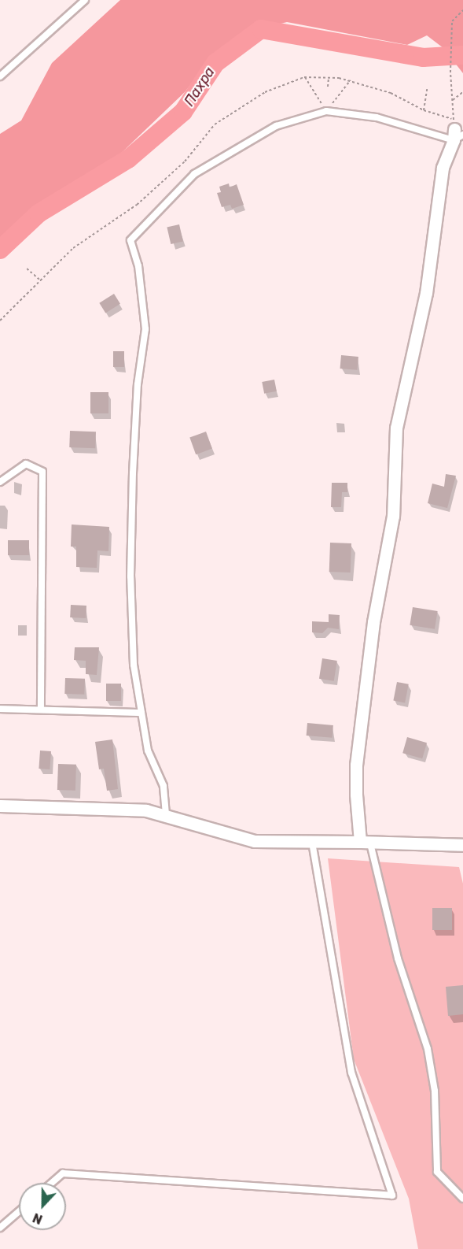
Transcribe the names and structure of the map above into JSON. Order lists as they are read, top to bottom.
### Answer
{
  "water": ["Пахра"],
  "north": "bottom"
}
